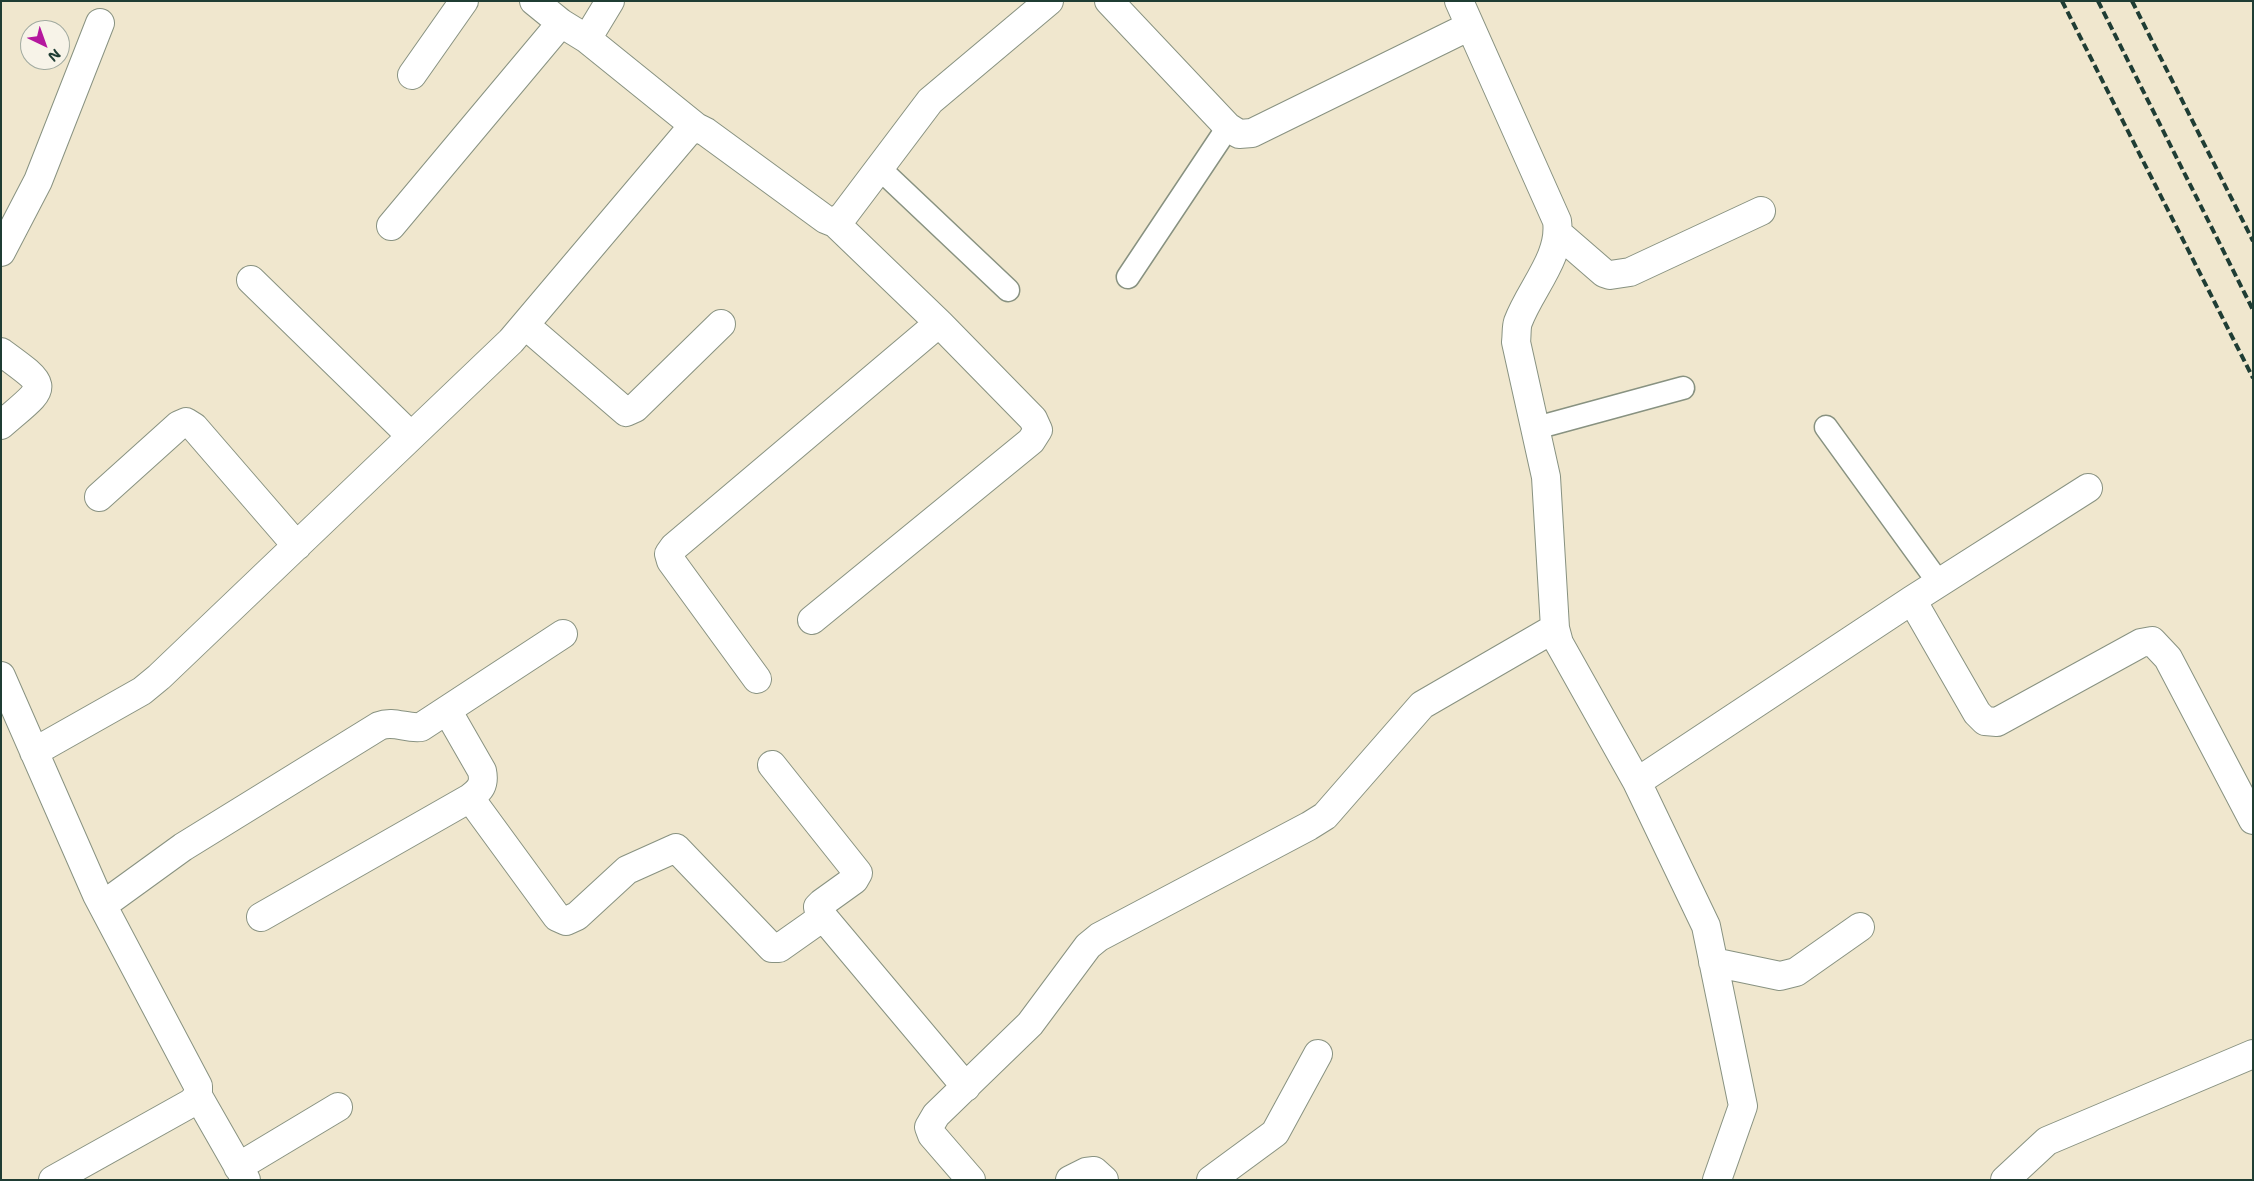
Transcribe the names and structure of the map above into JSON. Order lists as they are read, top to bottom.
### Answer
{
  "north": "bottom right"
}
